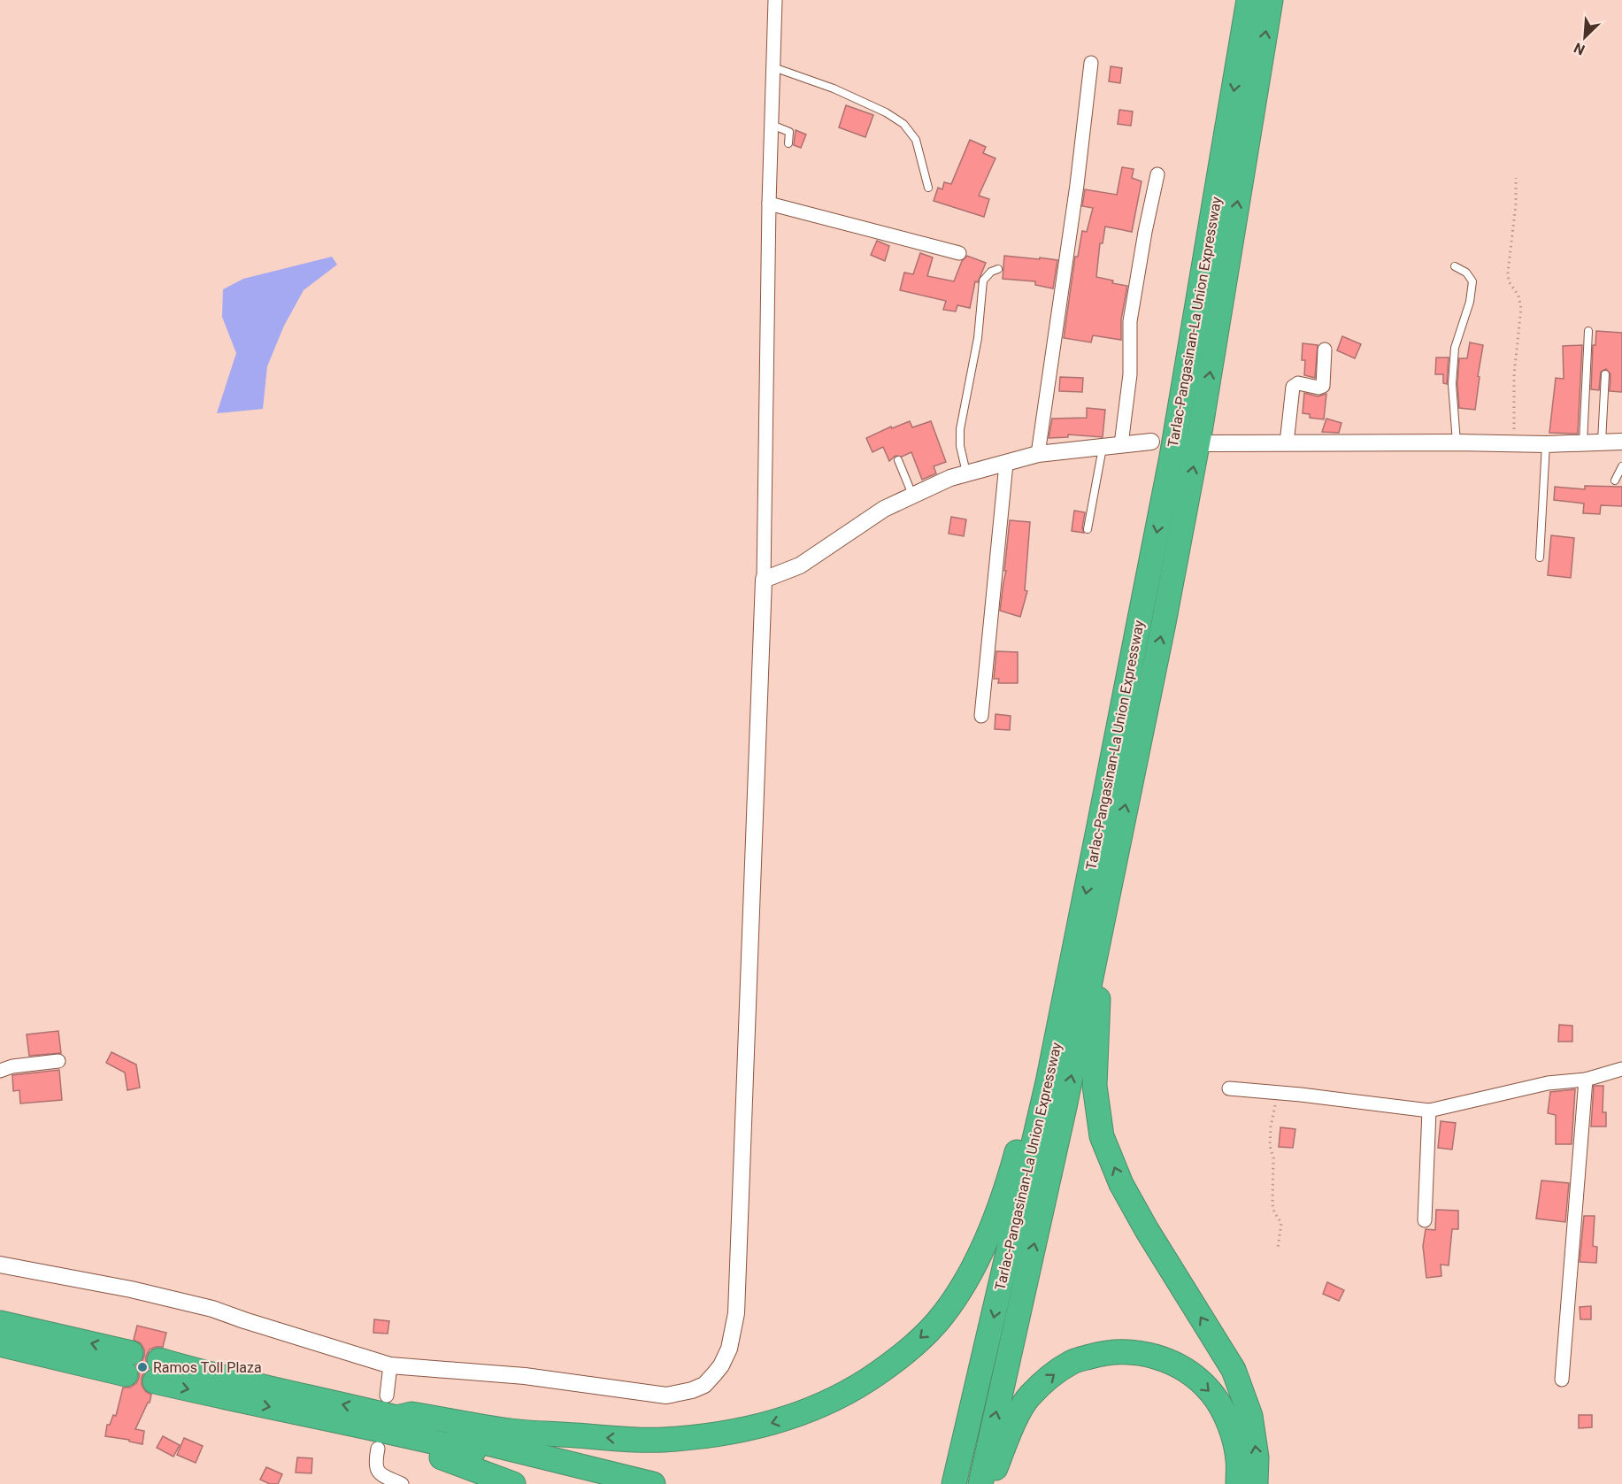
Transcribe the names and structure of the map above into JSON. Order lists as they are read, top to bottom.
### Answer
{
  "streets": {
    "highway": ["Tarlac-Pangasinan-La Union Expressway"]
  },
  "places": ["Ramos Toll Plaza"],
  "north": "bottom left"
}
